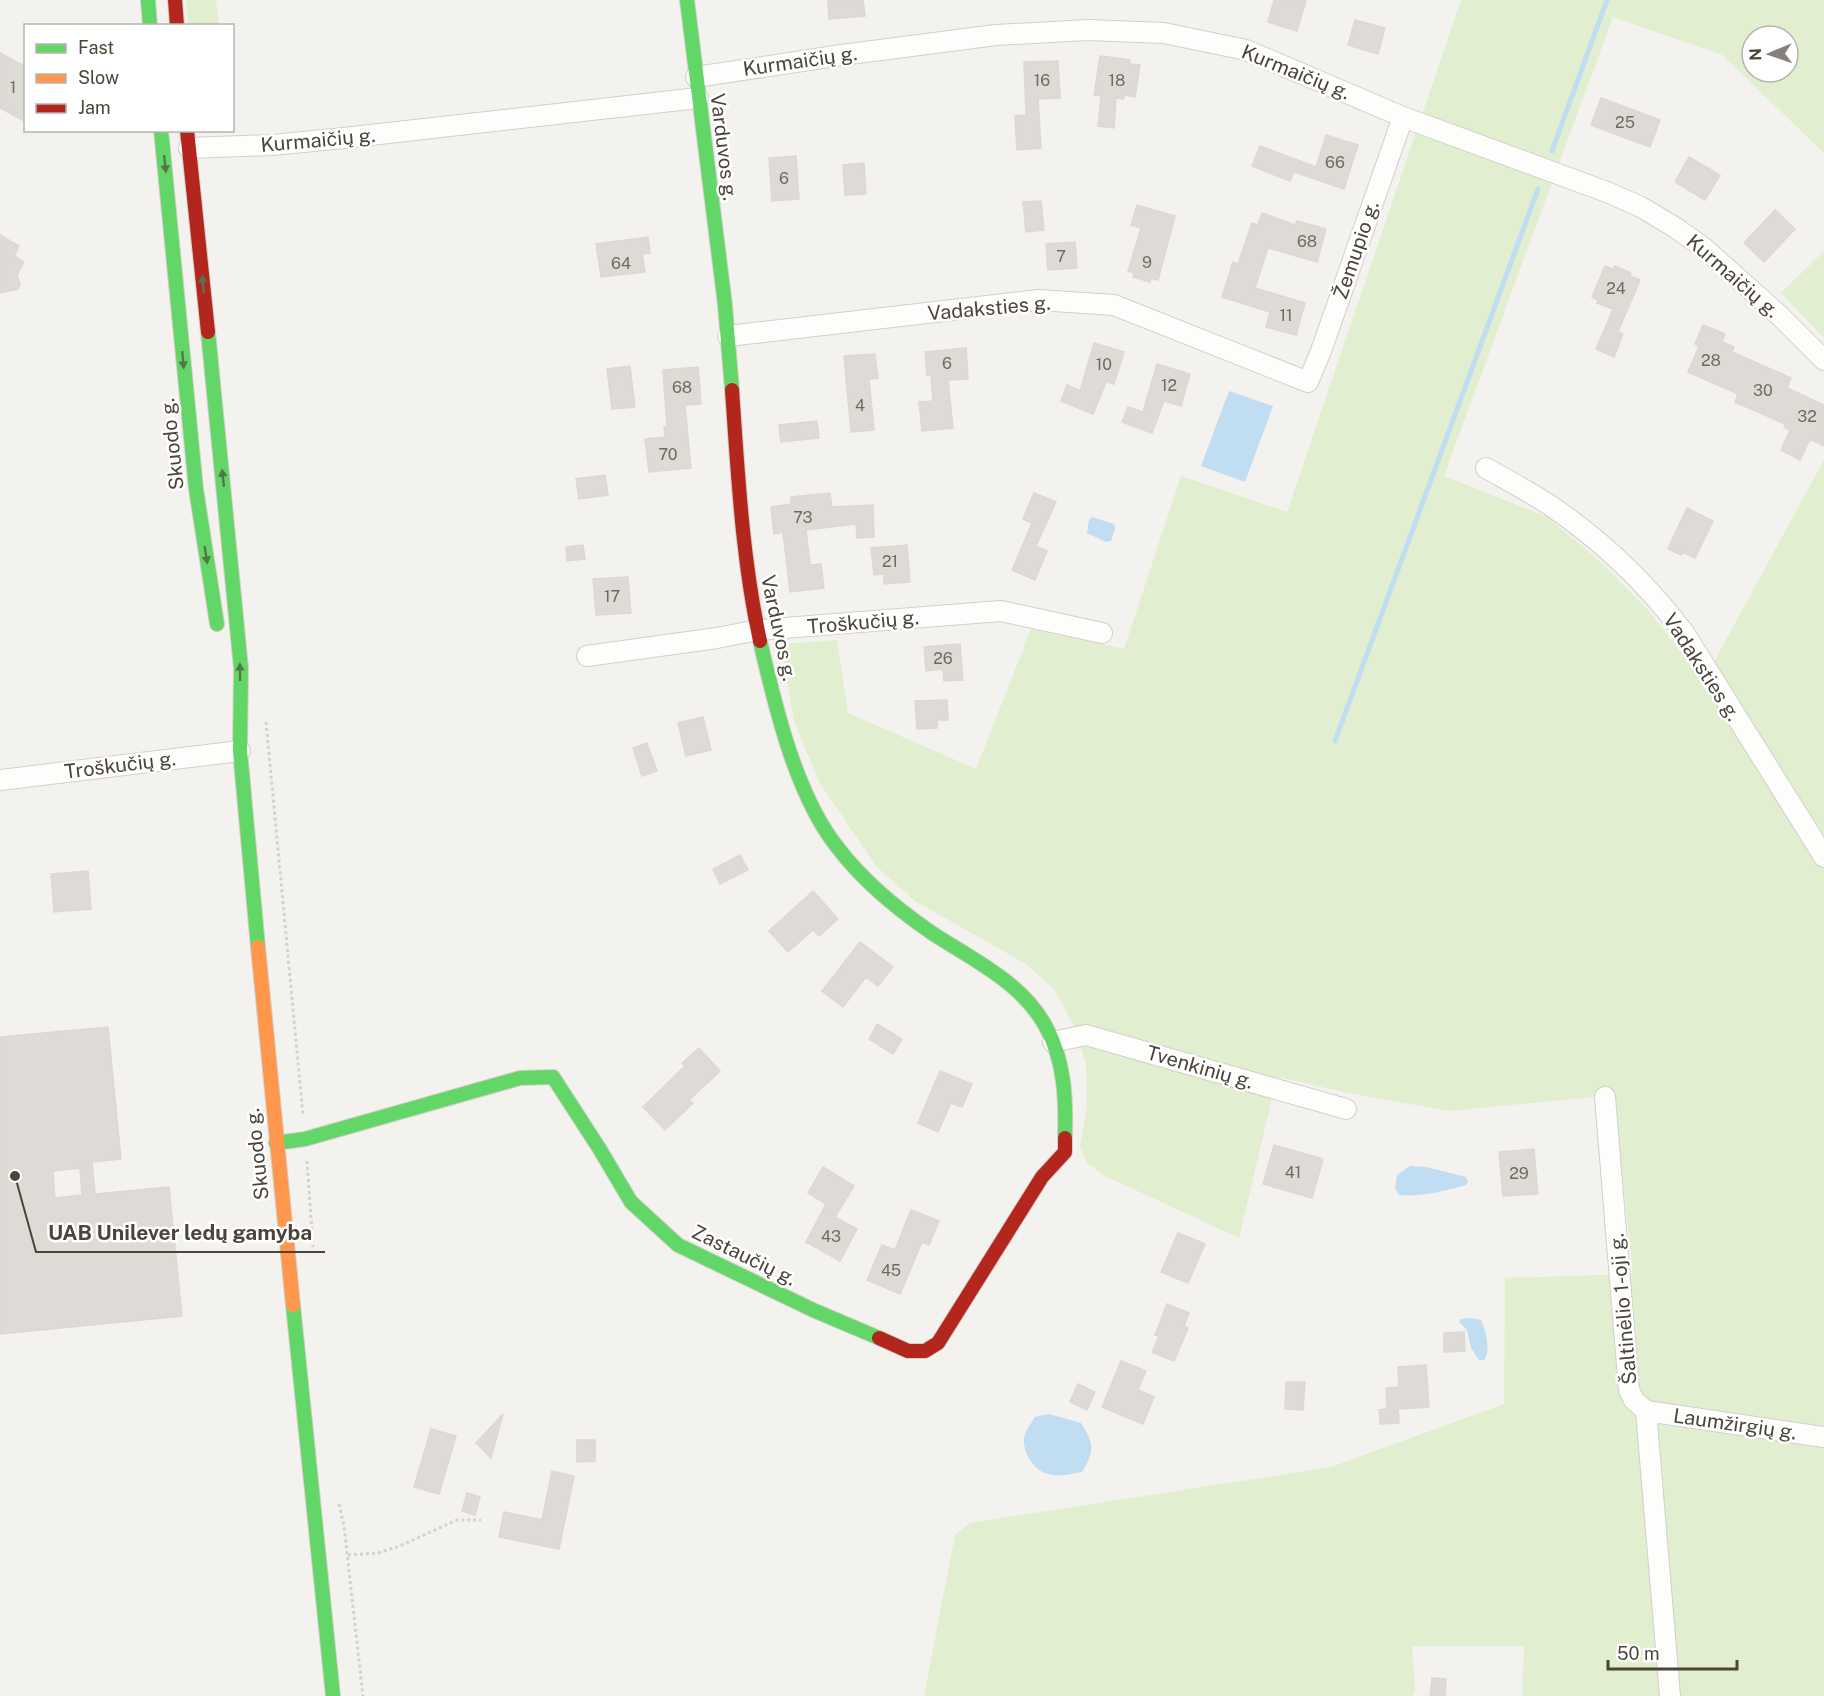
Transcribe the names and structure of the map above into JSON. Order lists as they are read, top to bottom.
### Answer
{
  "streets": {
    "street": [
      "Kurmaičių g.",
      "Varduvos g.",
      "Žemupio g.",
      "Vadaksties g.",
      "Skuodo g.",
      "Troškučių g.",
      "Tvenkinių g.",
      "Zastaučių g.",
      "Šaltinėlio 1-oji g.",
      "Laumžirgių g."
    ]
  },
  "crossings": [
    ["Kurmaičių g.", "Varduvos g."],
    ["Kurmaičių g.", "Žemupio g."],
    ["Kurmaičių g.", "Skuodo g."],
    ["Varduvos g.", "Vadaksties g."],
    ["Varduvos g.", "Troškučių g."],
    ["Varduvos g.", "Tvenkinių g."],
    ["Varduvos g.", "Zastaučių g."],
    ["Žemupio g.", "Vadaksties g."],
    ["Skuodo g.", "Troškučių g."],
    ["Skuodo g.", "Zastaučių g."],
    ["Šaltinėlio 1-oji g.", "Laumžirgių g."]
  ],
  "places": ["UAB Unilever ledų gamyba"],
  "house_numbers": [
    "16",
    "18",
    "1",
    "25",
    "66",
    "6",
    "68",
    "7",
    "9",
    "64",
    "24",
    "11",
    "28",
    "6",
    "10",
    "12",
    "68",
    "30",
    "4",
    "32",
    "70",
    "73",
    "21",
    "17",
    "26",
    "41",
    "29",
    "43",
    "45"
  ],
  "legend": ["Fast", "Slow", "Jam"],
  "scale_bar": "50 m",
  "north": "left"
}
